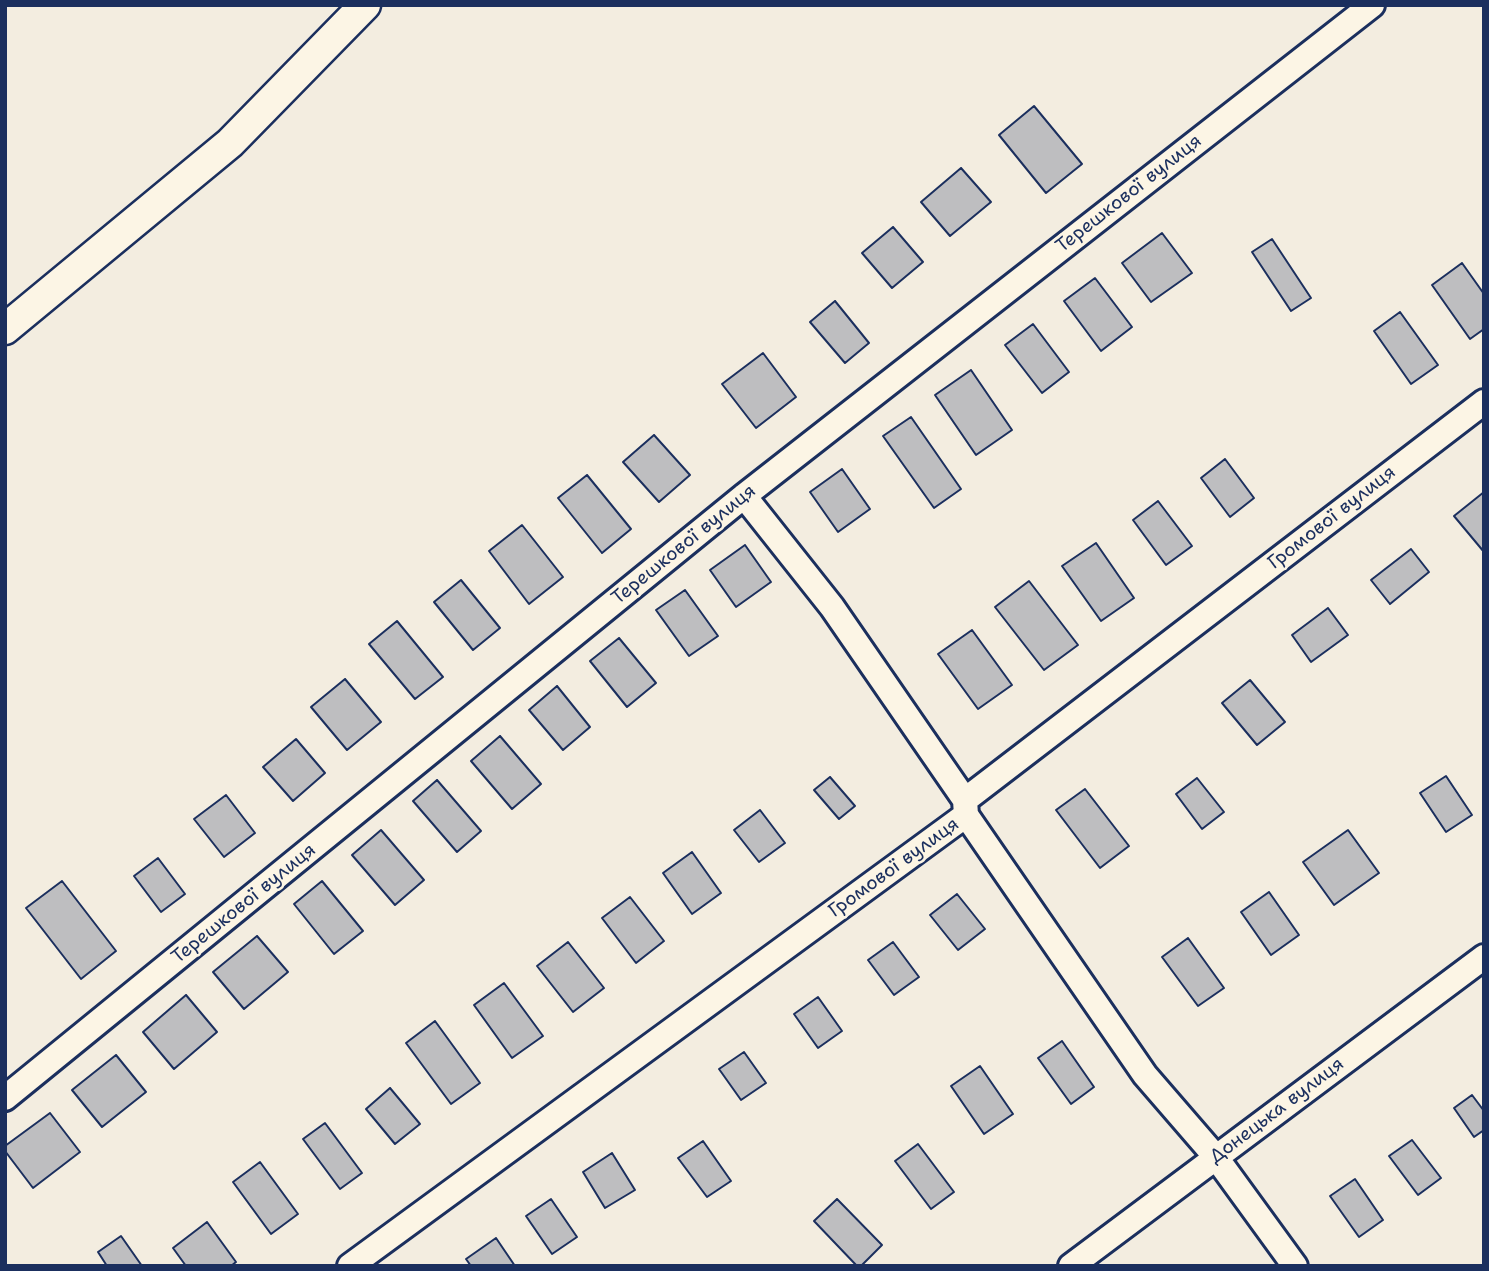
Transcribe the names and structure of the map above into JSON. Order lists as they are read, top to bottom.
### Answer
{
  "streets": {
    "street": ["Терешкової вулиця", "Громової вулиця", "Донецька вулиця"]
  }
}
